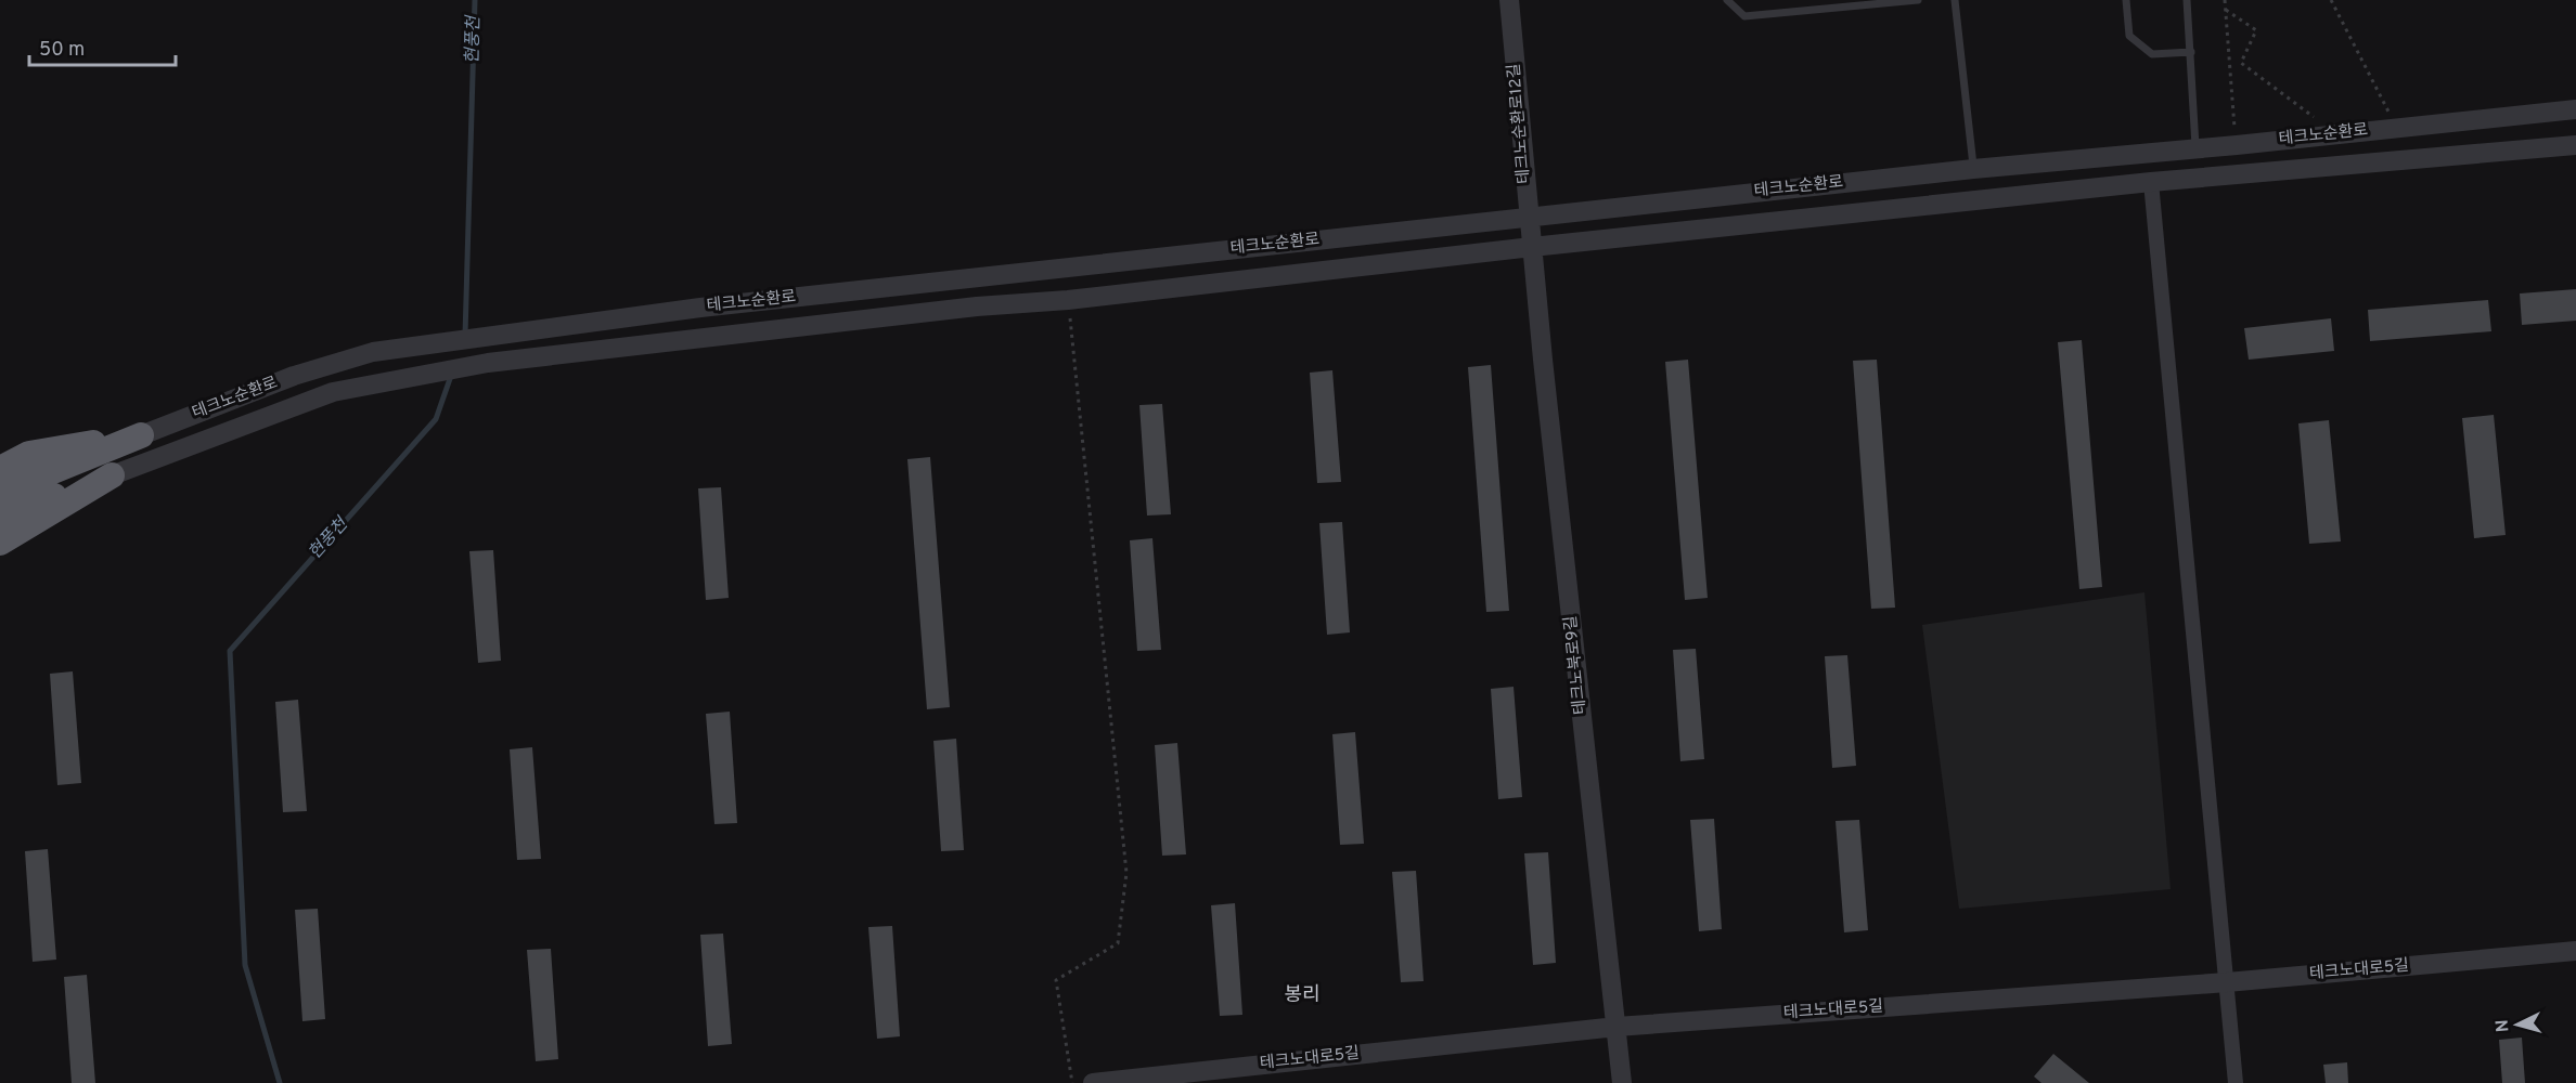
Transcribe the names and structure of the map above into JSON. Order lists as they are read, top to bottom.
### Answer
{
  "streets": {
    "highway": ["테크노순환로"],
    "street": ["테크노순환로12길", "테크노북로9길", "테크노대로5길"]
  },
  "crossings": [
    ["테크노순환로12길", "테크노순환로"],
    ["테크노순환로12길", "테크노북로9길"],
    ["테크노순환로", "테크노북로9길"],
    ["테크노북로9길", "테크노대로5길"]
  ],
  "districts": ["봉리"],
  "water": ["현풍천"],
  "scale_bar": "50 m",
  "north": "left"
}
